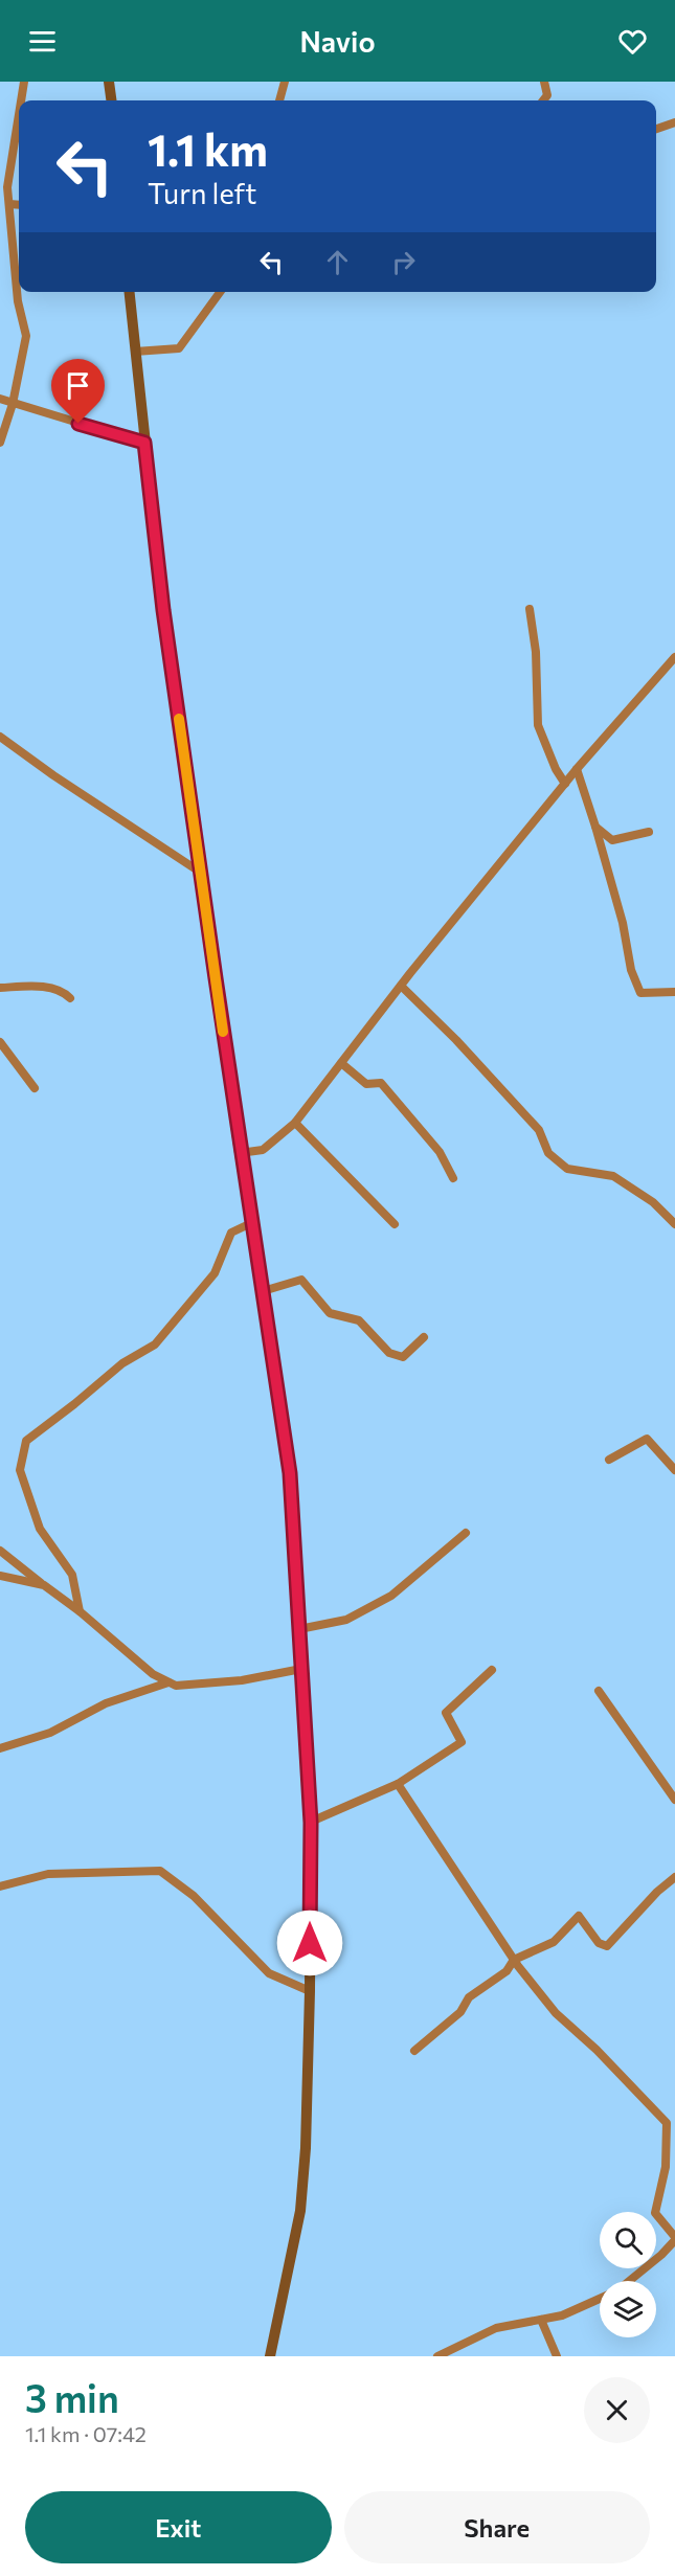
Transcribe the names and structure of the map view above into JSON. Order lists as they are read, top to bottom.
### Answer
{
  "page": {
    "header": "Navio",
    "turn": ["1.1 km", "Turn left"],
    "heading": ["3 min", "1.1 km · 07:42"],
    "buttons": ["Exit", "Share"]
  }
}
